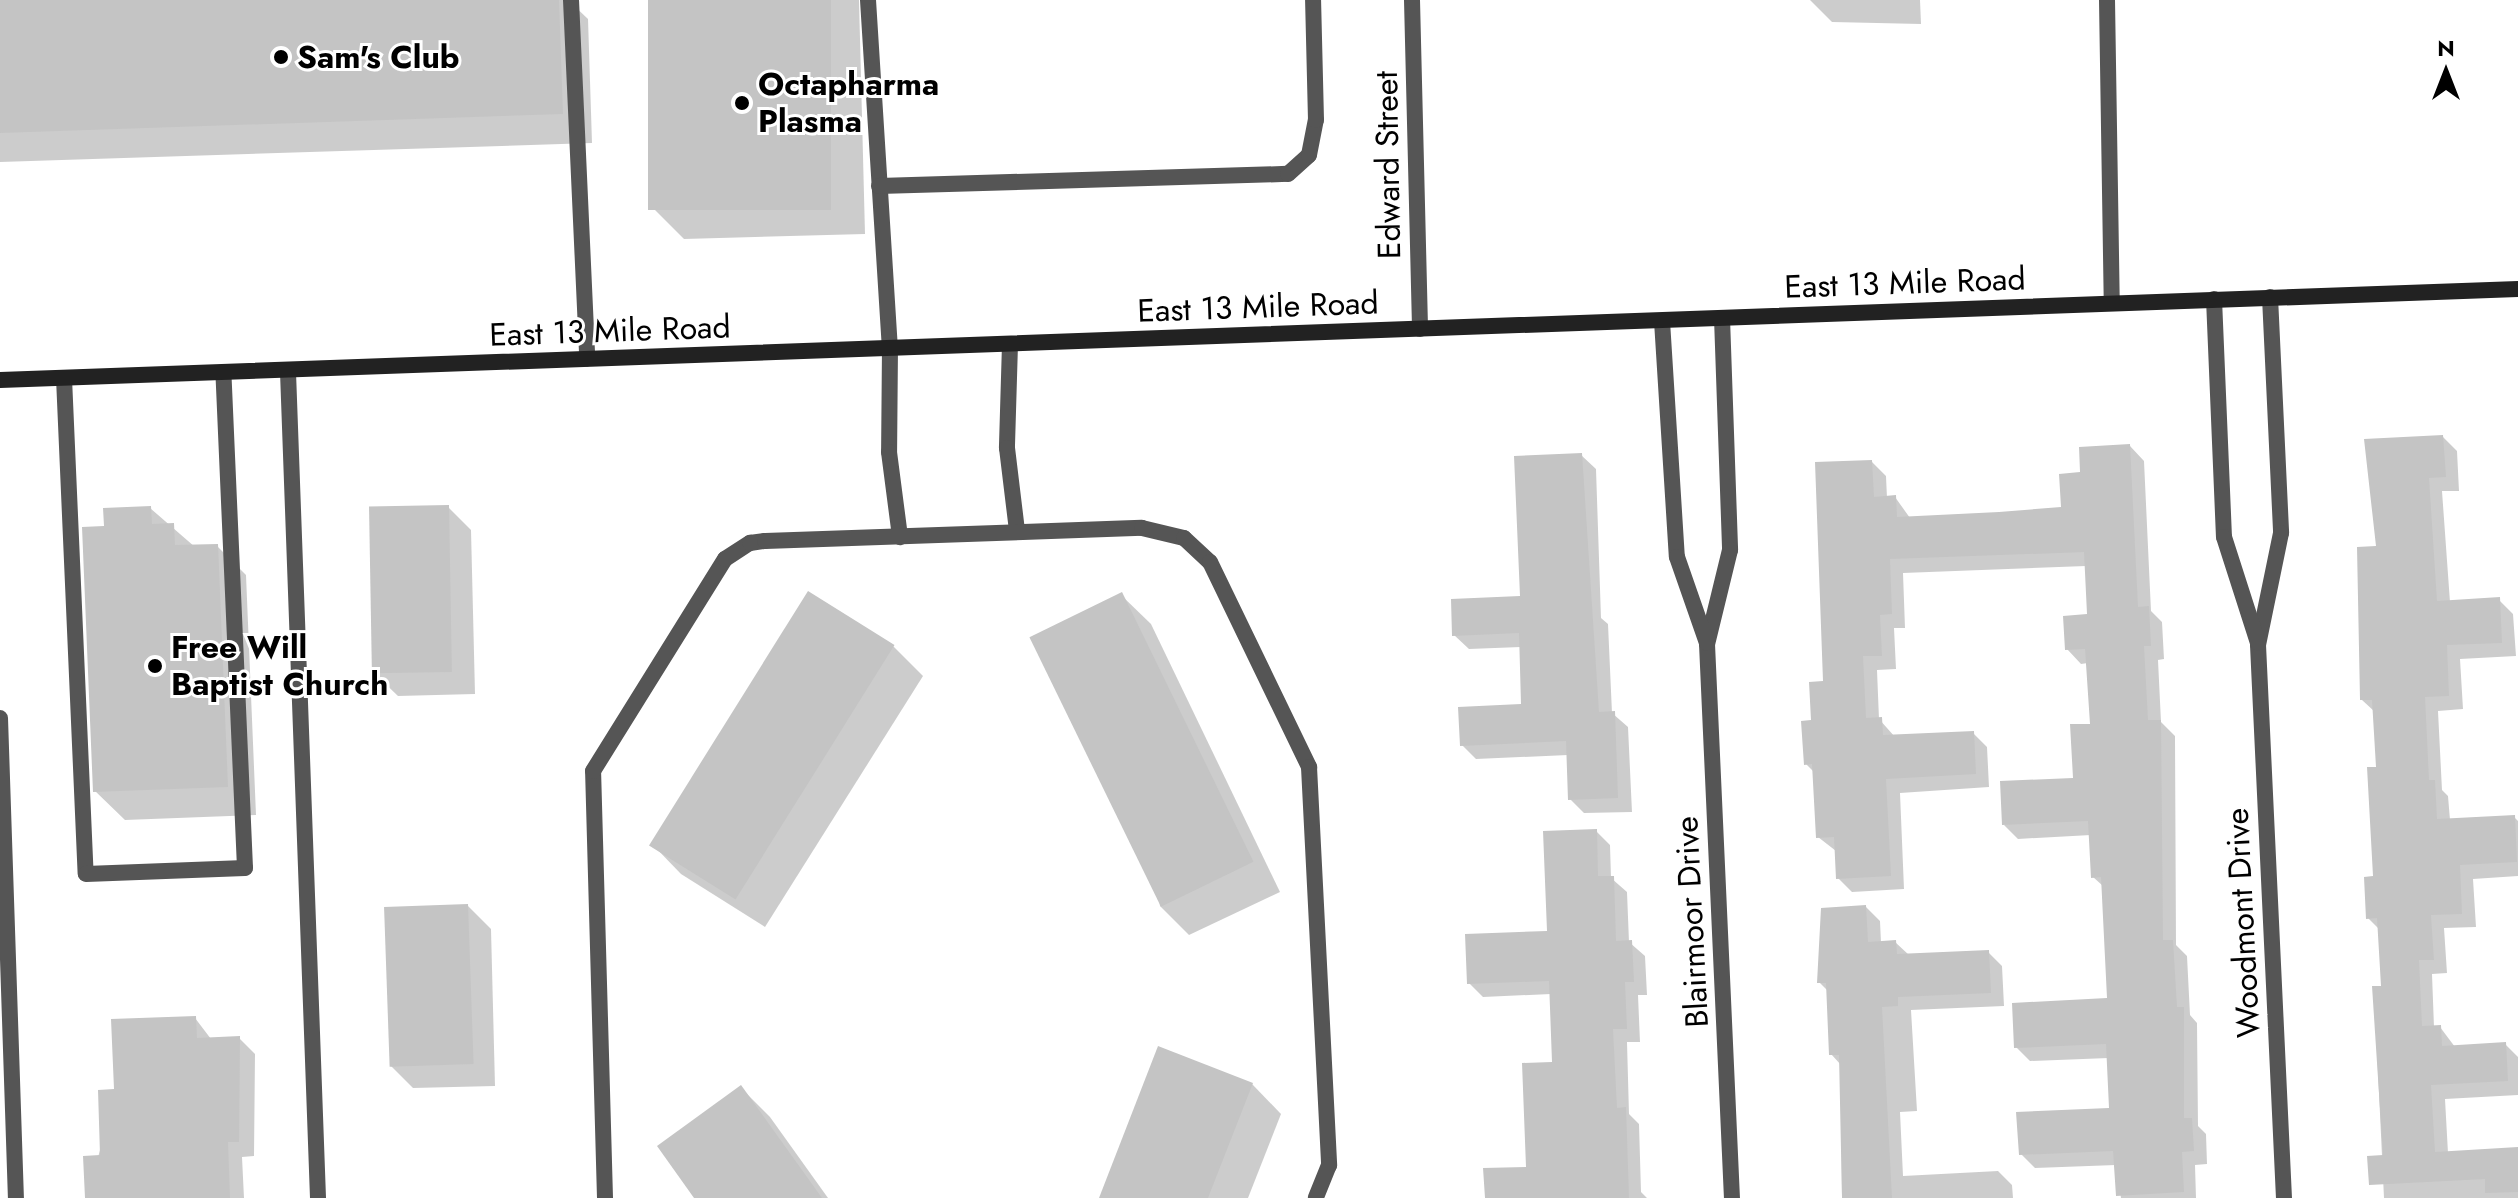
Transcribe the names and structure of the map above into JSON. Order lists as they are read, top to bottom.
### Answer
{
  "streets": {
    "main road": ["East 13 Mile Road"],
    "street": ["Edward Street", "Blairmoor Drive", "Woodmont Drive"]
  },
  "crossings": [
    ["Edward Street", "East 13 Mile Road"],
    ["East 13 Mile Road", "Blairmoor Drive"],
    ["East 13 Mile Road", "Woodmont Drive"]
  ],
  "places": ["Sam's Club", "Octapharma Plasma", "Free Will Baptist Church"],
  "north": "top"
}
